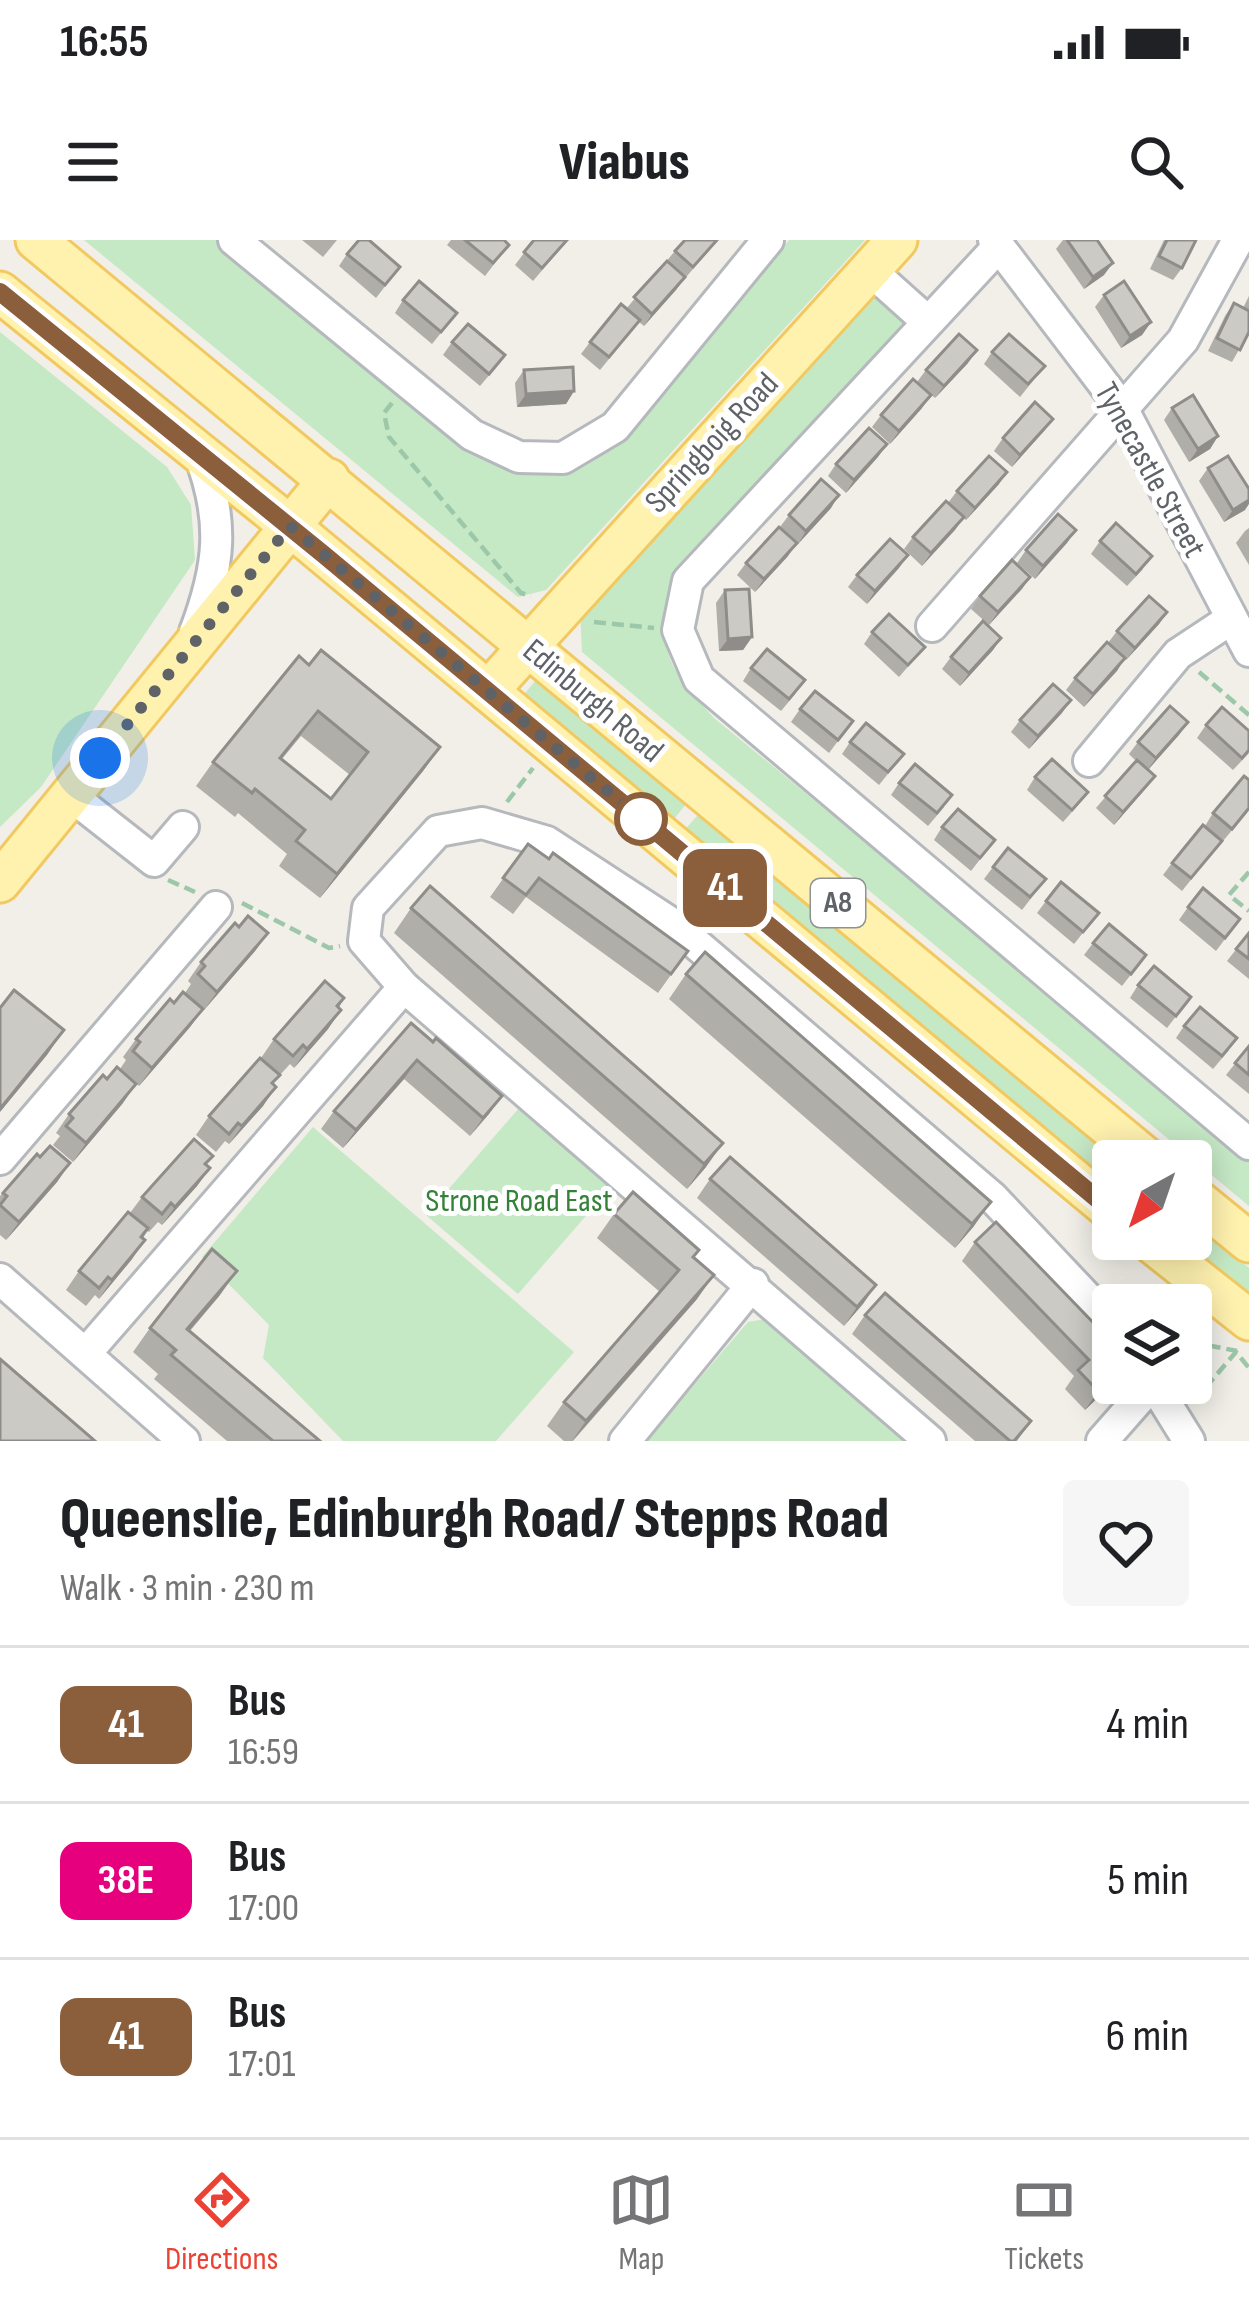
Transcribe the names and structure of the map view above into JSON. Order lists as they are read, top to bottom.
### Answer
{
  "streets": {
    "main road": ["Springboig Road", "Edinburgh Road", "A8"],
    "street": ["Tynecastle Street"]
  },
  "crossings": [
    ["Springboig Road", "Edinburgh Road"]
  ],
  "parks": ["Strone Road East"],
  "lines": ["bus line 41"],
  "north": "bottom left",
  "page": {
    "status": "16:55",
    "header": "Viabus",
    "on_map": "41",
    "heading": ["Queenslie, Edinburgh Road/ Stepps Road", "Walk · 3 min · 230 m"],
    "list": [
      {
        "mark": "41",
        "name": "Bus",
        "note": "16:59",
        "value": "4 min"
      },
      {
        "mark": "38E",
        "name": "Bus",
        "note": "17:00",
        "value": "5 min"
      },
      {
        "mark": "41",
        "name": "Bus",
        "note": "17:01",
        "value": "6 min"
      }
    ],
    "tabs": ["Directions", "Map", "Tickets"]
  }
}
